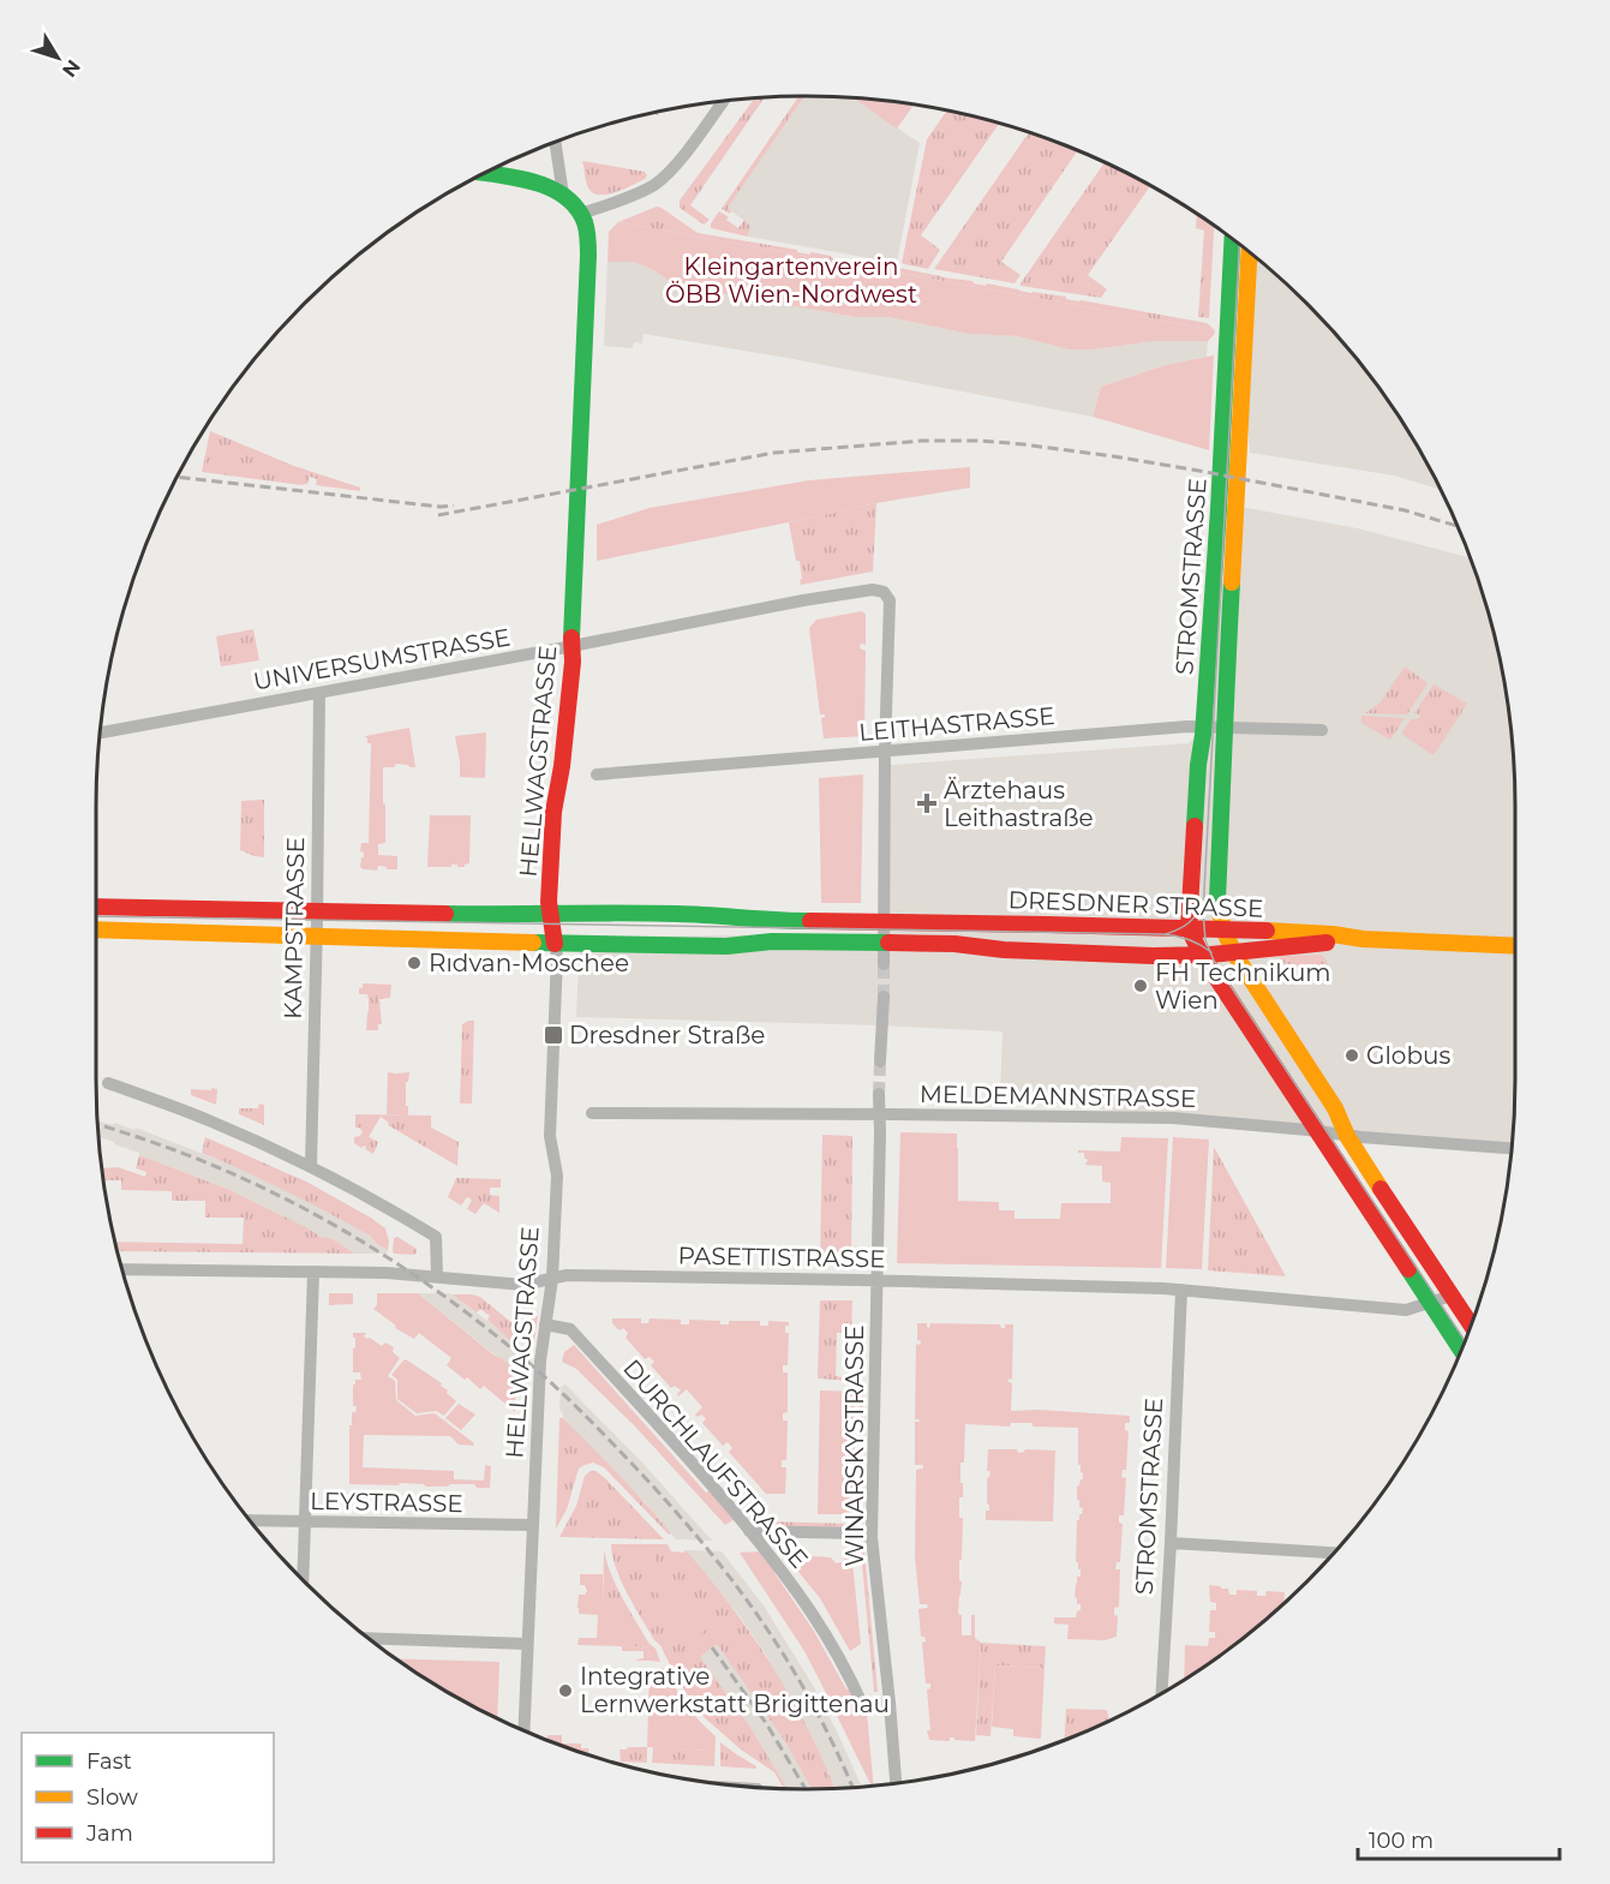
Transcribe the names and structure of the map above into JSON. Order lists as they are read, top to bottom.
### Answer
{
  "streets": {
    "main road": ["STROMSTRASSE", "HELLWAGSTRASSE", "DRESDNER STRASSE"],
    "street": [
      "UNIVERSUMSTRASSE",
      "LEITHASTRASSE",
      "KAMPSTRASSE",
      "MELDEMANNSTRASSE",
      "PASETTISTRASSE",
      "WINARSKYSTRASSE",
      "DURCHLAUFSTRASSE",
      "LEYSTRASSE"
    ]
  },
  "crossings": [
    ["STROMSTRASSE", "LEITHASTRASSE"],
    ["STROMSTRASSE", "DRESDNER STRASSE"],
    ["STROMSTRASSE", "MELDEMANNSTRASSE"],
    ["STROMSTRASSE", "PASETTISTRASSE"],
    ["UNIVERSUMSTRASSE", "LEITHASTRASSE"],
    ["UNIVERSUMSTRASSE", "HELLWAGSTRASSE"],
    ["UNIVERSUMSTRASSE", "KAMPSTRASSE"],
    ["HELLWAGSTRASSE", "DRESDNER STRASSE"],
    ["HELLWAGSTRASSE", "PASETTISTRASSE"],
    ["HELLWAGSTRASSE", "DURCHLAUFSTRASSE"],
    ["HELLWAGSTRASSE", "LEYSTRASSE"],
    ["DRESDNER STRASSE", "KAMPSTRASSE"],
    ["MELDEMANNSTRASSE", "WINARSKYSTRASSE"],
    ["PASETTISTRASSE", "WINARSKYSTRASSE"],
    ["WINARSKYSTRASSE", "DURCHLAUFSTRASSE"]
  ],
  "parks": ["Kleingartenverein ÖBB Wien-Nordwest"],
  "places": {
    "health": ["Ärztehaus Leithastraße"],
    "other": [
      "Rıdvan-Moschee",
      "FH Technikum Wien",
      "Globus",
      "Integrative Lernwerkstatt Brigittenau"
    ],
    "transit": ["Dresdner Straße"]
  },
  "legend": ["Fast", "Slow", "Jam"],
  "scale_bar": "100 m",
  "north": "bottom right"
}
